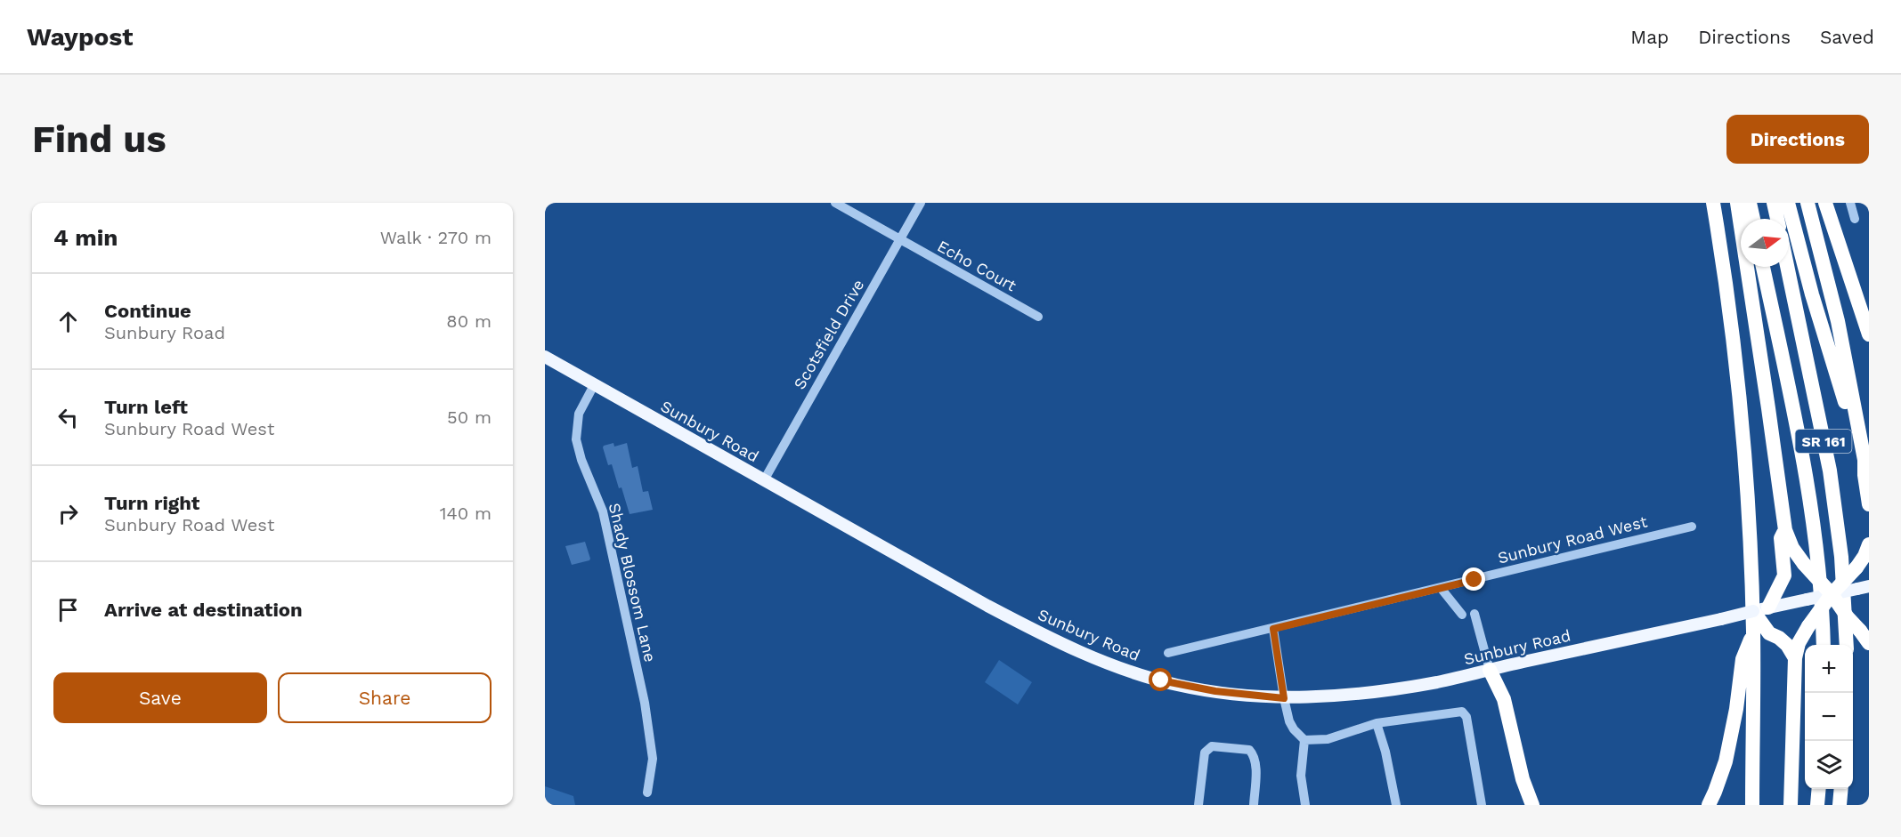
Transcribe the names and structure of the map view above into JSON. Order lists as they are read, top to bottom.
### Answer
{
  "streets": {
    "highway": ["SR 161"],
    "main road": ["Sunbury Road"],
    "street": [
      "Echo Court",
      "Scotsfield Drive",
      "Sunbury Road West",
      "Shady Blossom Lane"
    ]
  },
  "crossings": [
    ["Echo Court", "Scotsfield Drive"],
    ["Scotsfield Drive", "Sunbury Road"],
    ["Sunbury Road", "Shady Blossom Lane"]
  ],
  "north": "right",
  "page": {
    "header": "Waypost",
    "nav": ["Map", "Directions", "Saved"],
    "buttons": [
      "Directions",
      ["Save", "Share"]
    ],
    "title": "Find us",
    "heading": ["4 min", "Walk · 270 m"],
    "list": [
      ["Continue", "Sunbury Road", "80 m"],
      ["Turn left", "Sunbury Road West", "50 m"],
      ["Turn right", "Sunbury Road West", "140 m"],
      "Arrive at destination"
    ],
    "map_buttons": ["+", "−"]
  }
}
